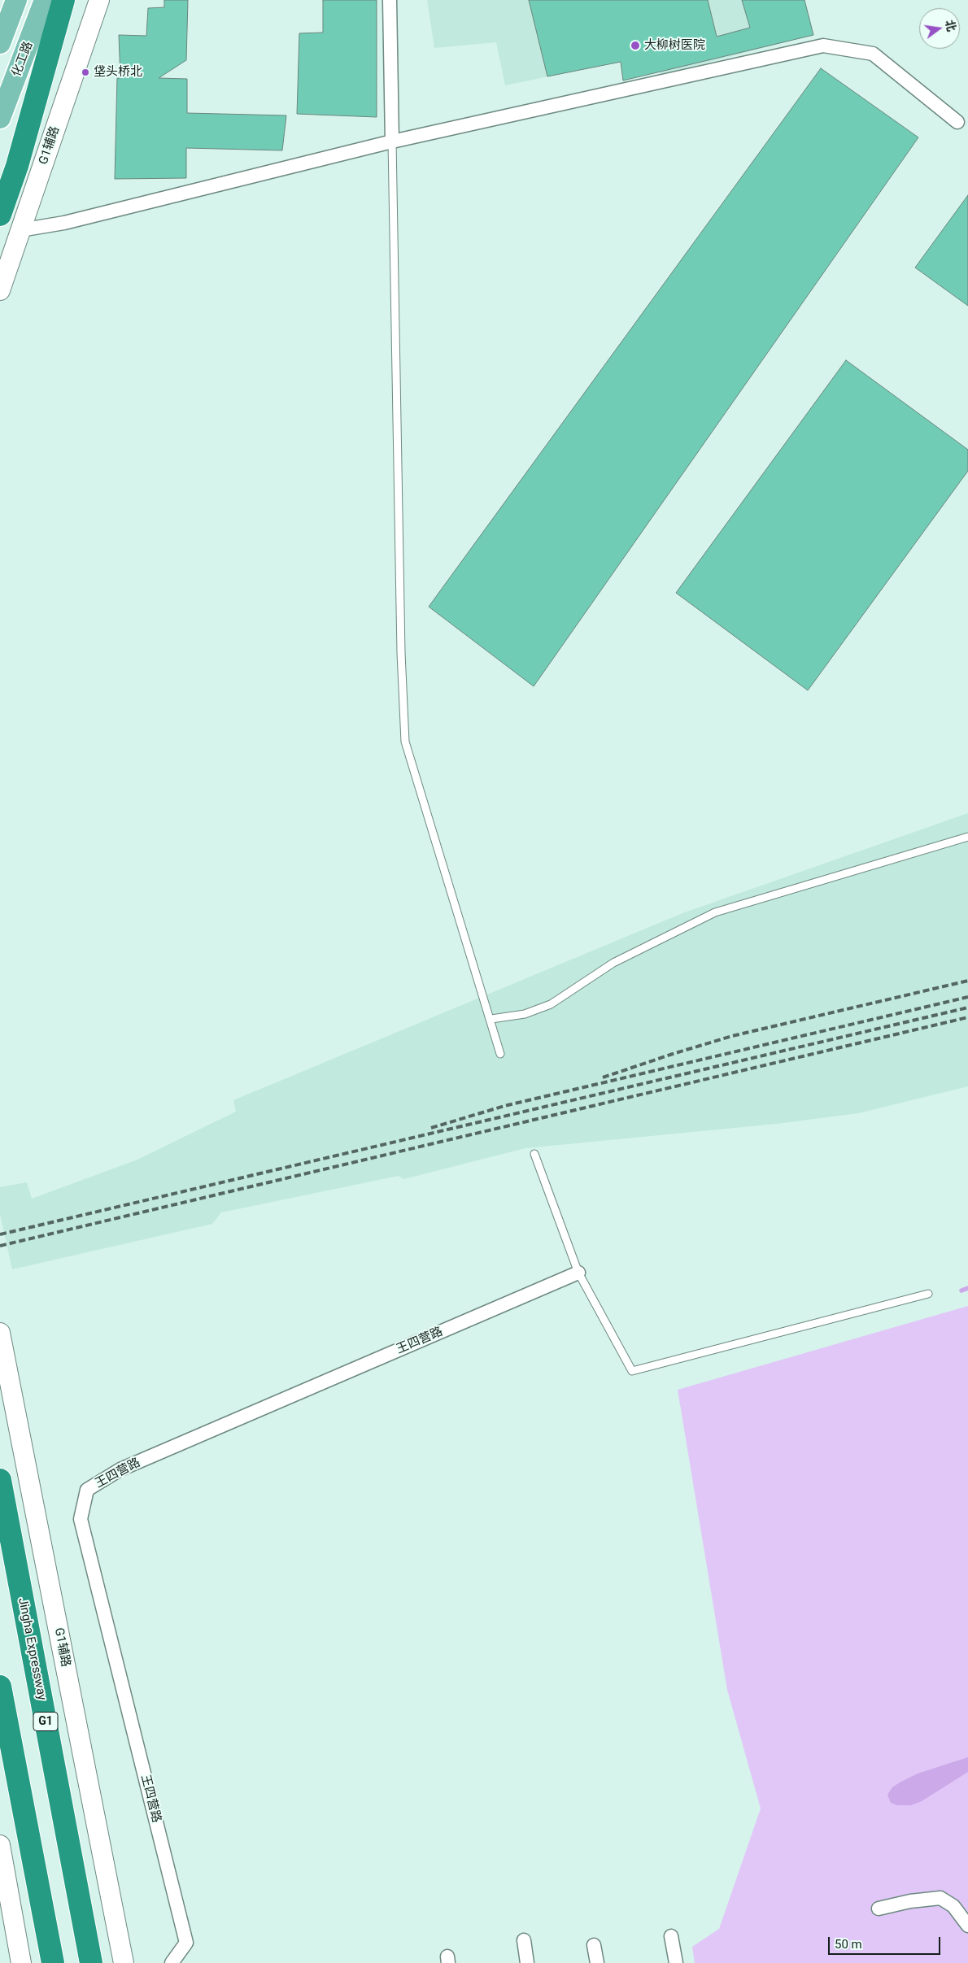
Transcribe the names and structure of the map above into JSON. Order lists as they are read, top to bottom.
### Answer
{
  "streets": {
    "highway": ["Jingha Expressway", "G1"],
    "main road": ["化工路", "G1辅路"],
    "street": ["王四营路"]
  },
  "places": ["大柳树医院", "垡头桥北"],
  "scale_bar": "50 m",
  "north": "right"
}
